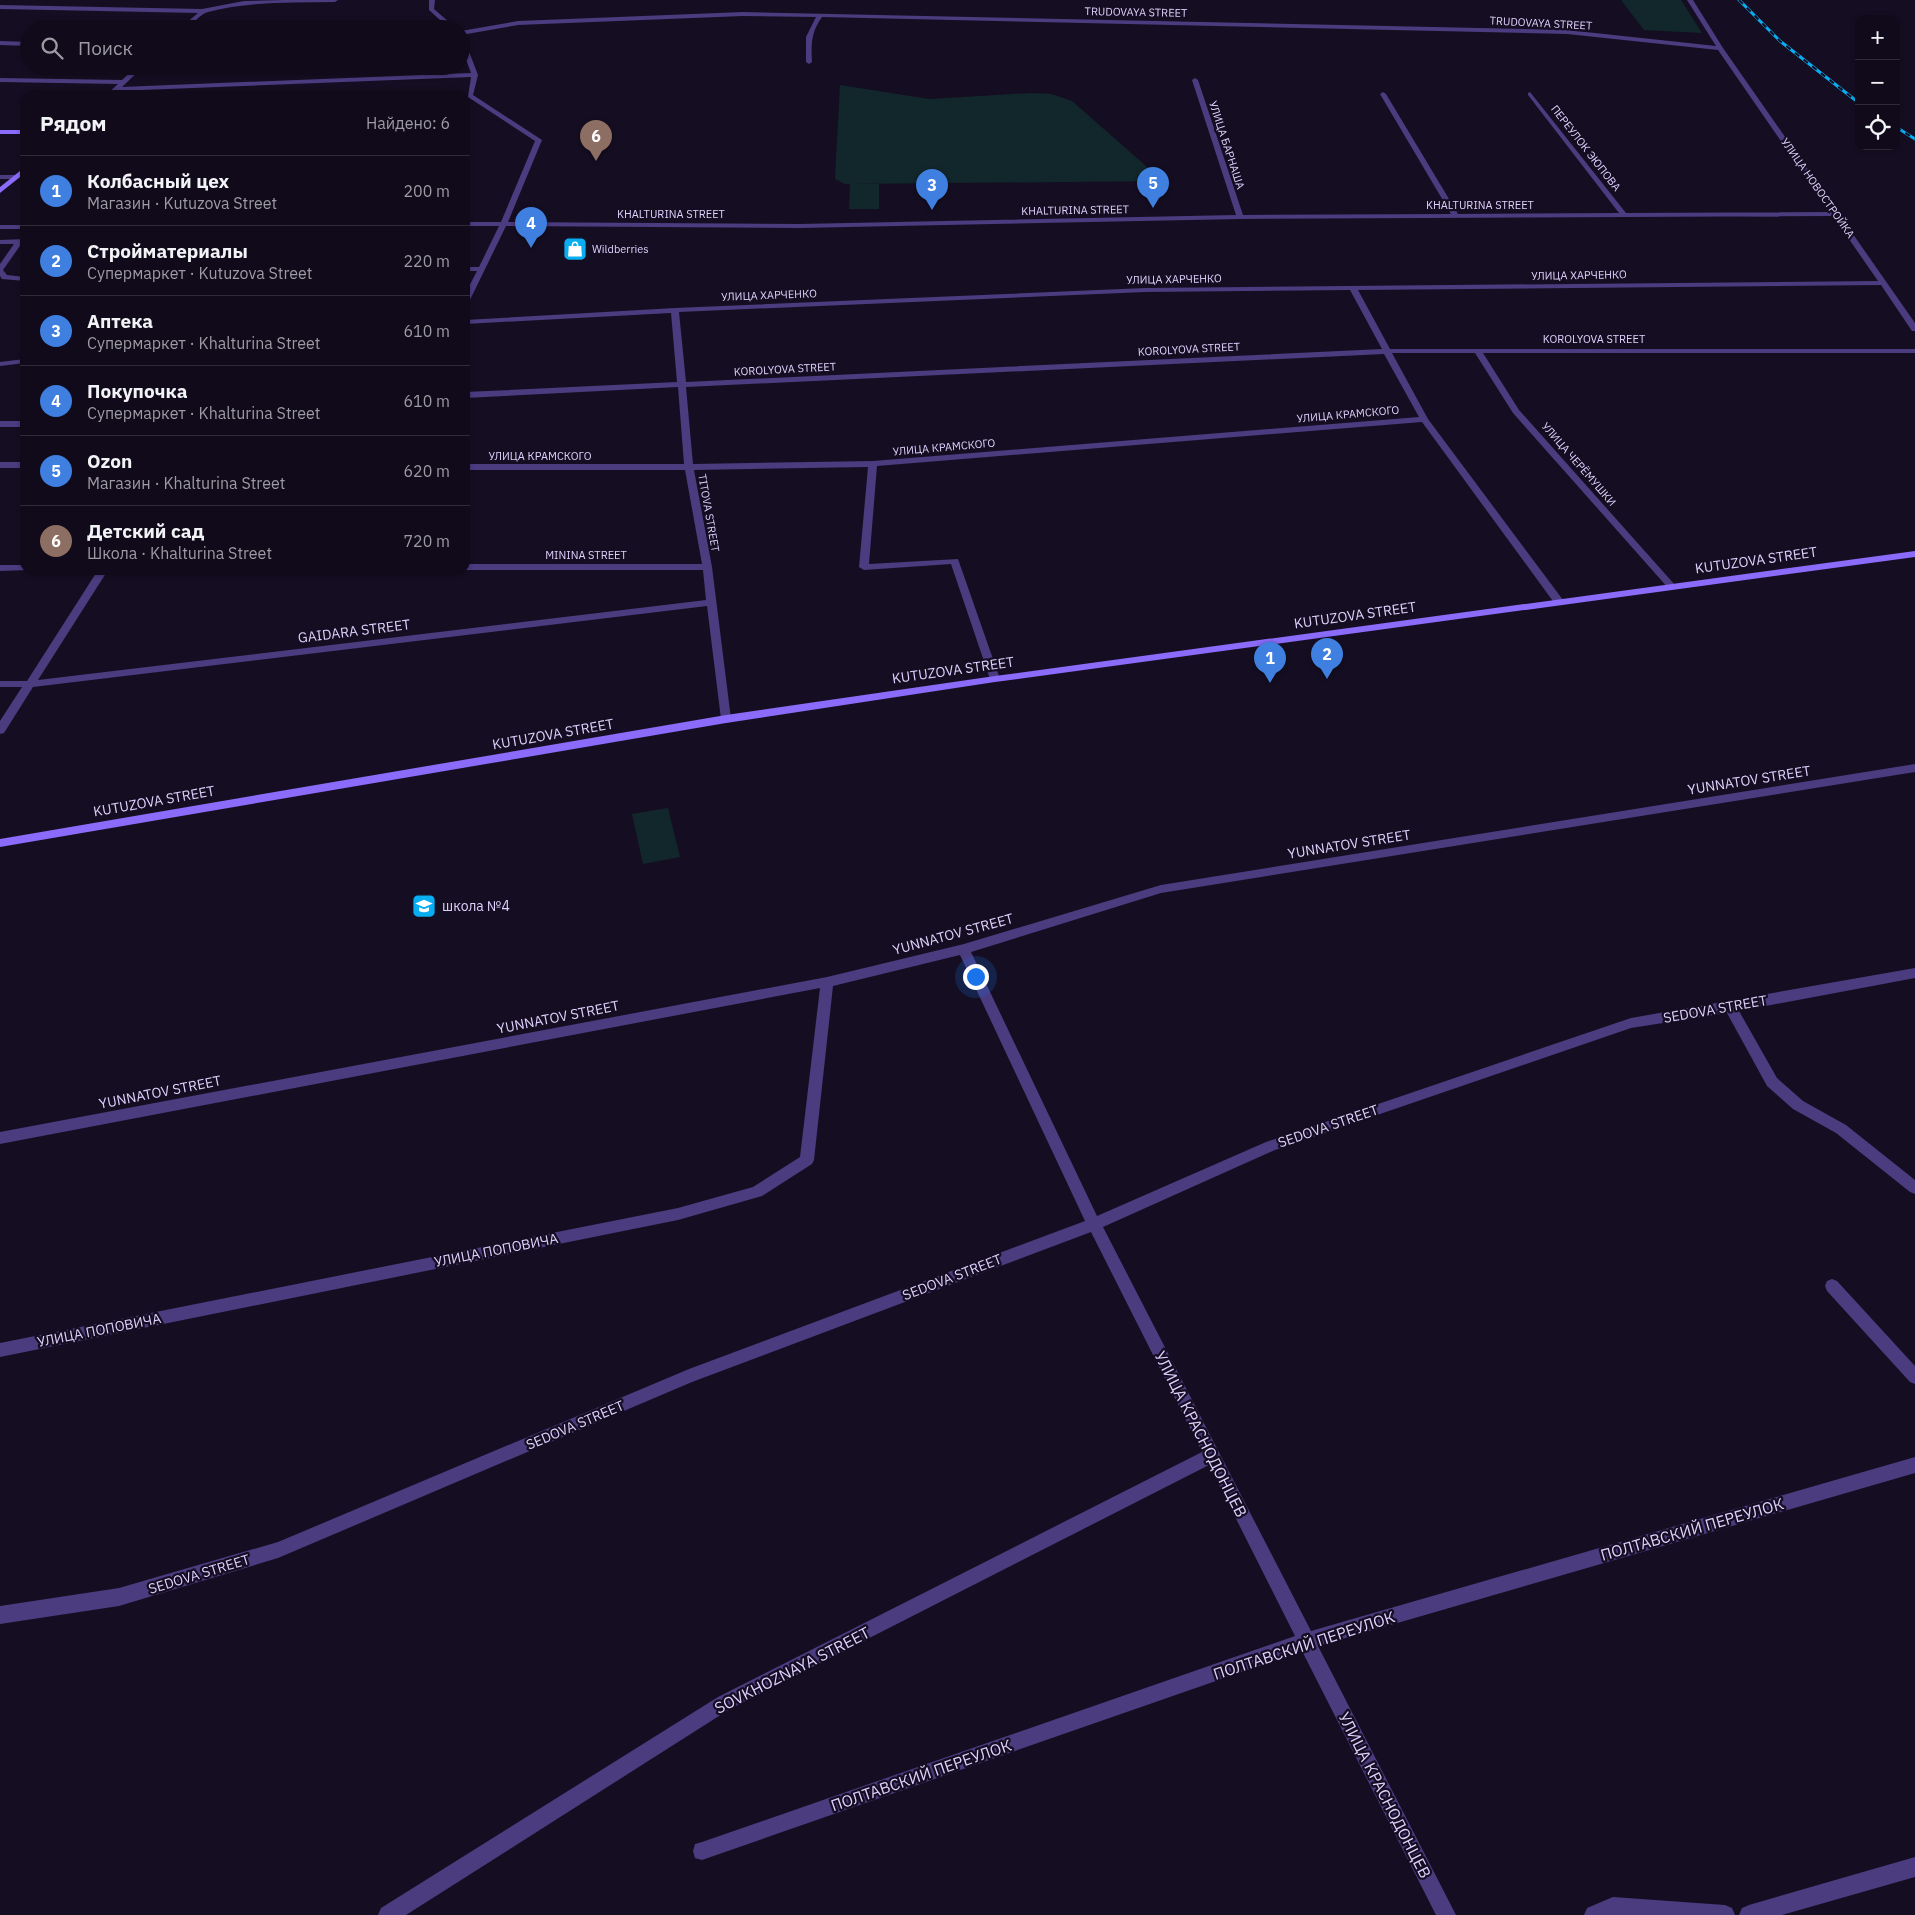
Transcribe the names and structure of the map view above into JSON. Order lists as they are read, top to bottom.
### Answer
{
  "streets": {
    "main road": ["KUTUZOVA STREET"],
    "street": [
      "TRUDOVAYA STREET",
      "УЛИЦА БАРНАША",
      "ПЕРЕУЛОК ЭЮПОВА",
      "УЛИЦА НОВОСТРОЙКА",
      "KHALTURINA STREET",
      "УЛИЦА ХАРЧЕНКО",
      "KOROLYOVA STREET",
      "УЛИЦА КРАМСКОГО",
      "УЛИЦА ЧЕРЁМУШКИ",
      "TITOVA STREET",
      "MININA STREET",
      "GAIDARA STREET",
      "YUNNATOV STREET",
      "SEDOVA STREET",
      "УЛИЦА ПОПОВИЧА",
      "УЛИЦА КРАСНОДОНЦЕВ",
      "ПОЛТАВСКИЙ ПЕРЕУЛОК",
      "SOVKHOZNAYA STREET"
    ]
  },
  "crossings": [
    ["TRUDOVAYA STREET", "УЛИЦА НОВОСТРОЙКА"],
    ["УЛИЦА БАРНАША", "KHALTURINA STREET"],
    ["ПЕРЕУЛОК ЭЮПОВА", "KHALTURINA STREET"],
    ["УЛИЦА НОВОСТРОЙКА", "KHALTURINA STREET"],
    ["УЛИЦА НОВОСТРОЙКА", "УЛИЦА ХАРЧЕНКО"],
    ["УЛИЦА ХАРЧЕНКО", "TITOVA STREET"],
    ["KOROLYOVA STREET", "УЛИЦА ЧЕРЁМУШКИ"],
    ["KOROLYOVA STREET", "TITOVA STREET"],
    ["УЛИЦА КРАМСКОГО", "TITOVA STREET"],
    ["УЛИЦА ЧЕРЁМУШКИ", "KUTUZOVA STREET"],
    ["TITOVA STREET", "MININA STREET"],
    ["TITOVA STREET", "KUTUZOVA STREET"],
    ["TITOVA STREET", "GAIDARA STREET"],
    ["YUNNATOV STREET", "УЛИЦА ПОПОВИЧА"],
    ["YUNNATOV STREET", "УЛИЦА КРАСНОДОНЦЕВ"],
    ["SEDOVA STREET", "УЛИЦА КРАСНОДОНЦЕВ"],
    ["УЛИЦА КРАСНОДОНЦЕВ", "ПОЛТАВСКИЙ ПЕРЕУЛОК"],
    ["УЛИЦА КРАСНОДОНЦЕВ", "SOVKHOZNAYA STREET"]
  ],
  "places": {
    "shop": ["Wildberries"],
    "school or university": ["школа №4"]
  },
  "page": {
    "map_buttons": ["+", "−"],
    "search": "Поиск",
    "heading": ["Рядом", "Найдено: 6"],
    "pins": [
      "6",
      "5",
      "3",
      "4",
      "2",
      "1"
    ],
    "list": [
      {
        "mark": "1",
        "name": "Колбасный цех",
        "note": "Магазин · Kutuzova Street",
        "value": "200 m"
      },
      {
        "mark": "2",
        "name": "Стройматериалы",
        "note": "Супермаркет · Kutuzova Street",
        "value": "220 m"
      },
      {
        "mark": "3",
        "name": "Аптека",
        "note": "Супермаркет · Khalturina Street",
        "value": "610 m"
      },
      {
        "mark": "4",
        "name": "Покупочка",
        "note": "Супермаркет · Khalturina Street",
        "value": "610 m"
      },
      {
        "mark": "5",
        "name": "Ozon",
        "note": "Магазин · Khalturina Street",
        "value": "620 m"
      },
      {
        "mark": "6",
        "name": "Детский сад",
        "note": "Школа · Khalturina Street",
        "value": "720 m"
      }
    ]
  }
}
